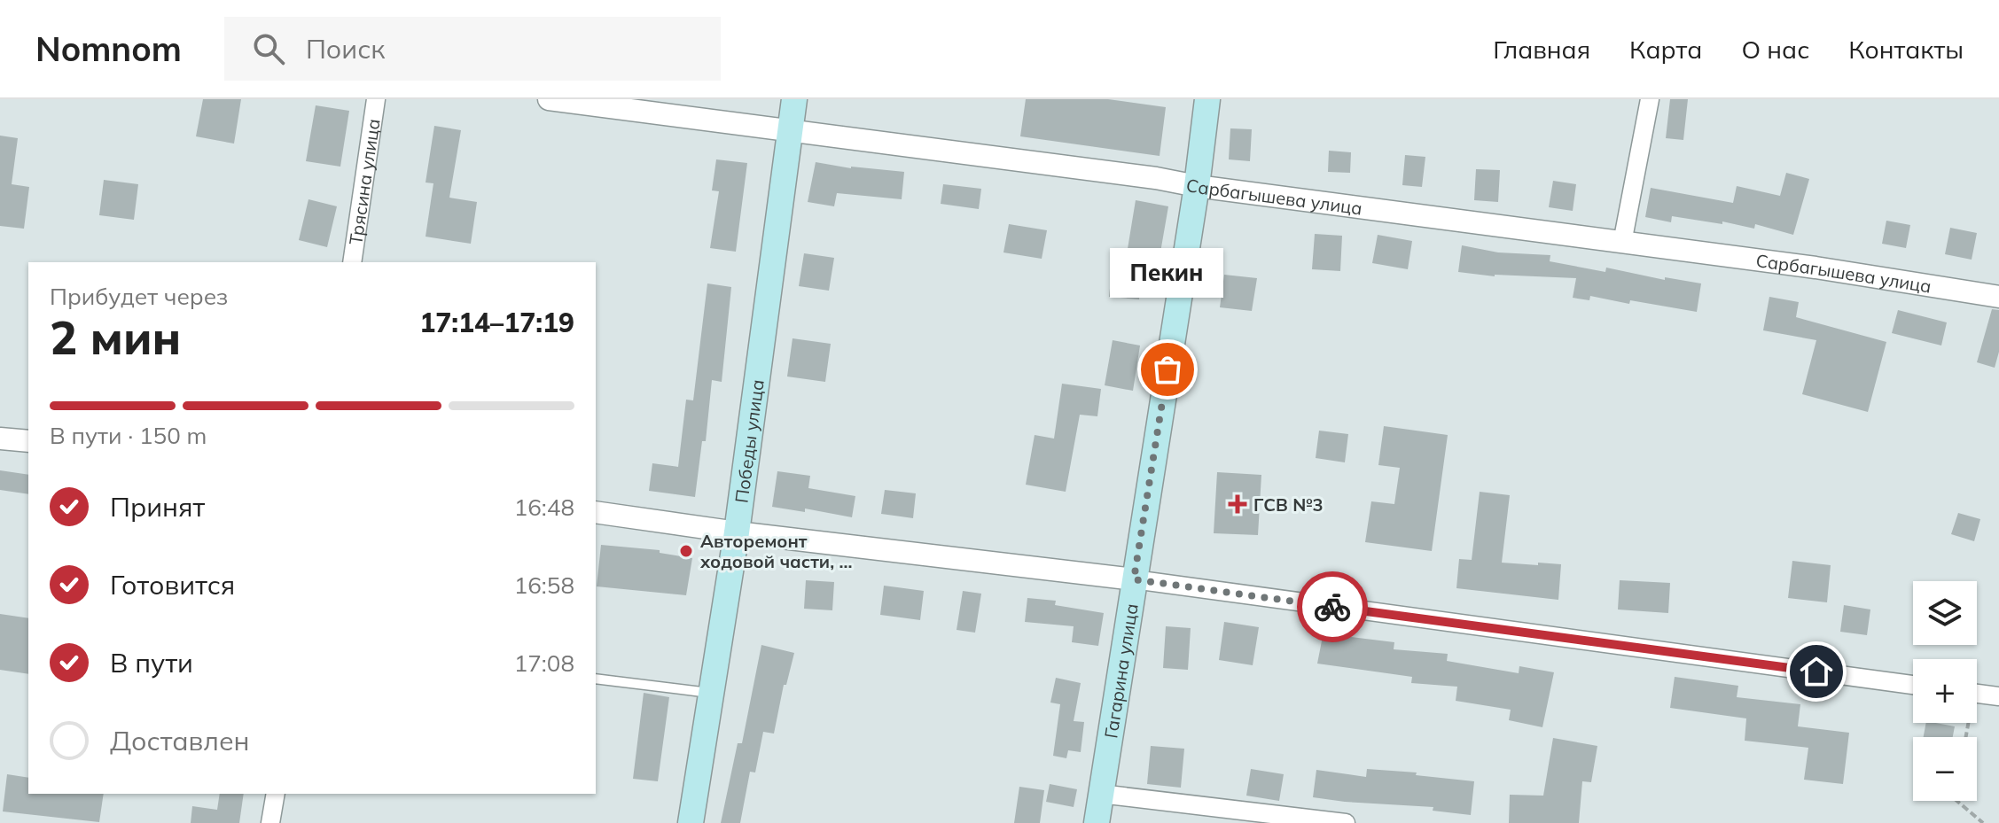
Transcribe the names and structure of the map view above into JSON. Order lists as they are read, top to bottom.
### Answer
{
  "streets": {
    "main road": ["Победы улица", "Гагарина улица"],
    "street": ["Трясина улица", "Сарбагышева улица"]
  },
  "crossings": [
    ["Сарбагышева улица", "Победы улица"],
    ["Сарбагышева улица", "Гагарина улица"]
  ],
  "places": {
    "other": ["Пекин", "Авторемонт ходовой части, ..."],
    "health": ["ГСВ №3"]
  },
  "page": {
    "header": "Nomnom",
    "search": "Поиск",
    "nav": [
      "Главная",
      "Карта",
      "О нас",
      "Контакты"
    ],
    "bubble": "Пекин",
    "heading": ["2 мин", "Прибудет через", "17:14–17:19"],
    "bar": "В пути · 150 m",
    "list": [
      ["Принят", "16:48"],
      ["Готовится", "16:58"],
      ["В пути", "17:08"],
      "Доставлен"
    ],
    "map_buttons": ["+", "−"]
  }
}
